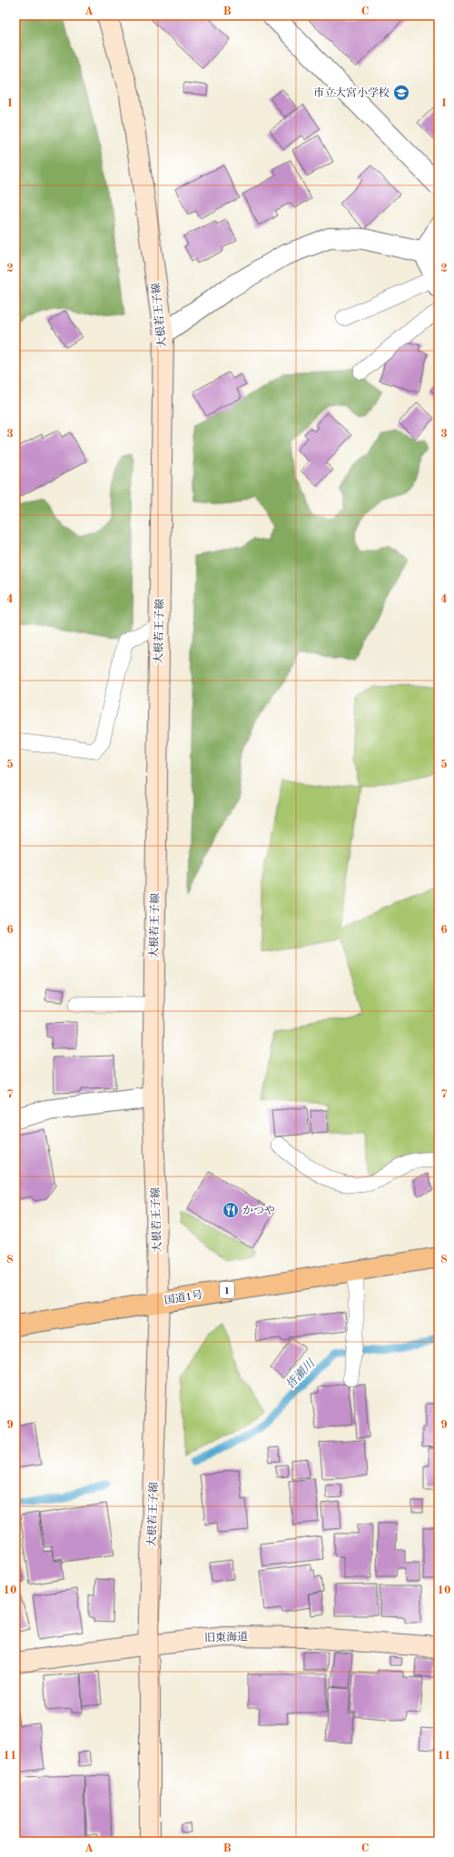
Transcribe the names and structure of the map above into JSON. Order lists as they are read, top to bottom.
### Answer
{
  "streets": {
    "highway": ["1", "国道1号"],
    "street": ["大根若王子線", "旧東海道"]
  },
  "crossings": [
    ["大根若王子線", "国道1号"],
    ["大根若王子線", "旧東海道"]
  ],
  "water": ["皆瀬川"],
  "places": {
    "school or university": ["市立大宮小学校"],
    "restaurant": ["かつや"]
  },
  "grid": {
    "columns": ["A", "B", "C"],
    "rows": [
      "1",
      "2",
      "3",
      "4",
      "5",
      "6",
      "7",
      "8",
      "9",
      "10",
      "11"
    ]
  }
}
